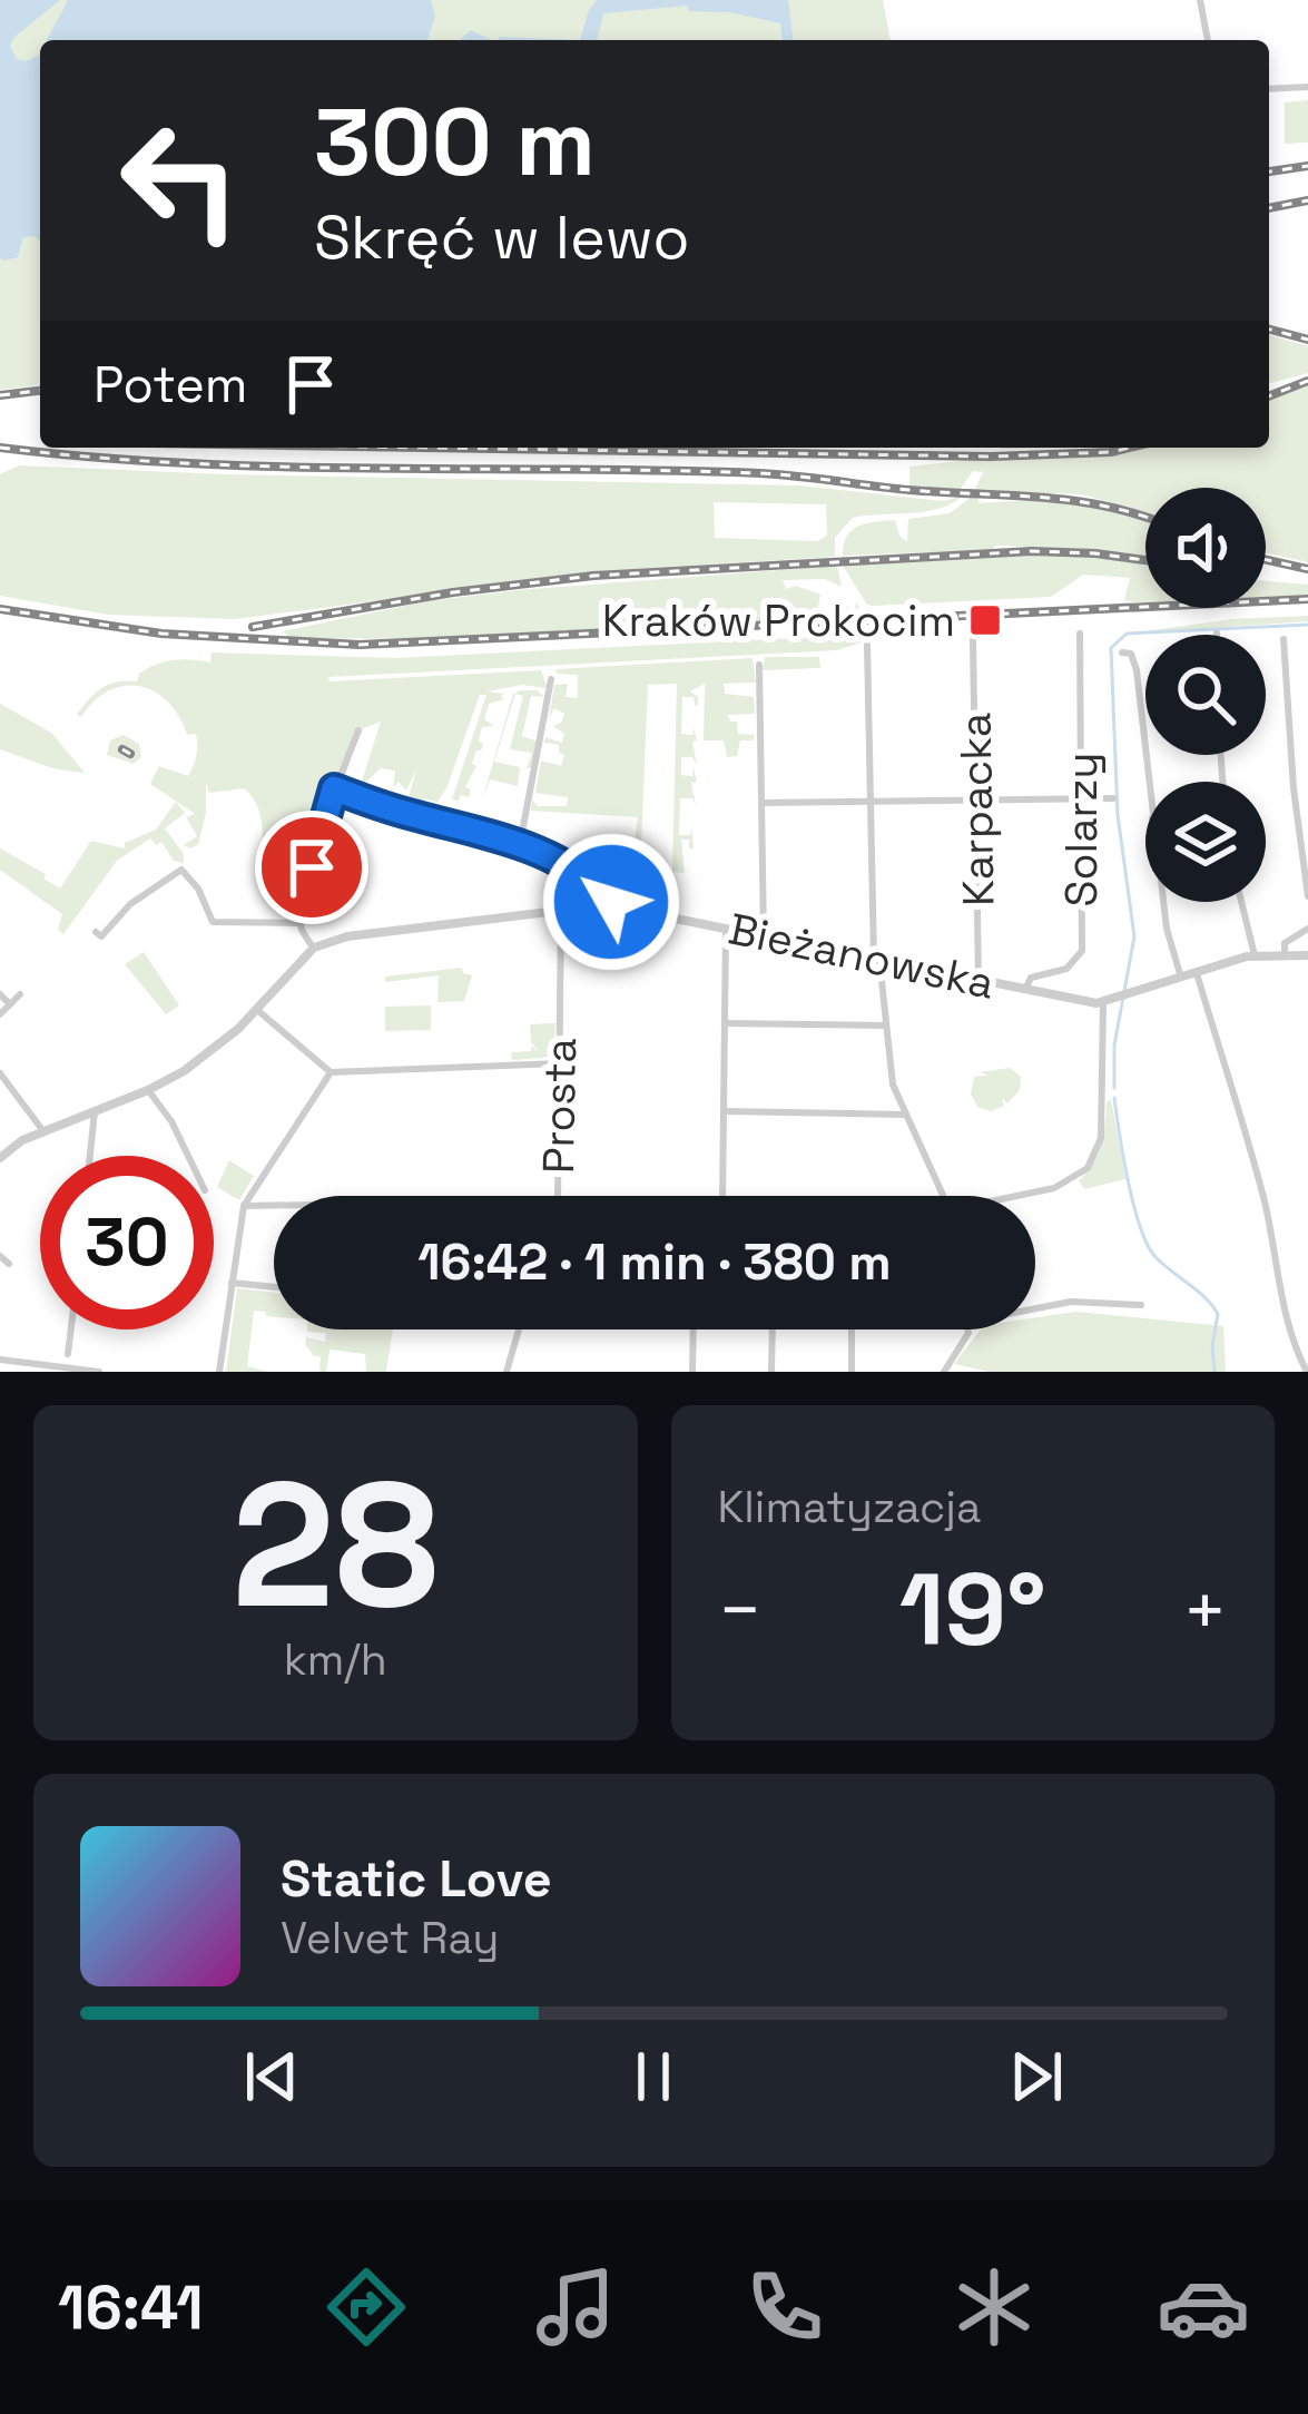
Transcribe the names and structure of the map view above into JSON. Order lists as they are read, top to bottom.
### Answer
{
  "streets": {
    "street": [
      "Karpacka",
      "Solarzy",
      "Bieżanowska",
      "Prosta"
    ]
  },
  "crossings": [
    ["Karpacka", "Bieżanowska"],
    ["Solarzy", "Bieżanowska"],
    ["Bieżanowska", "Prosta"]
  ],
  "places": {
    "transit": ["Kraków Prokocim"]
  },
  "page": {
    "turn": ["300 m", "Skręć w lewo"],
    "then": "Potem",
    "limit": "30",
    "trip": "16:42 · 1 min · 380 m",
    "tile": [
      ["28", "km/h"],
      "Klimatyzacja"
    ],
    "heat": ["−", "19°", "+"],
    "song": ["Static Love", "Velvet Ray"],
    "tabs": "16:41"
  }
}
